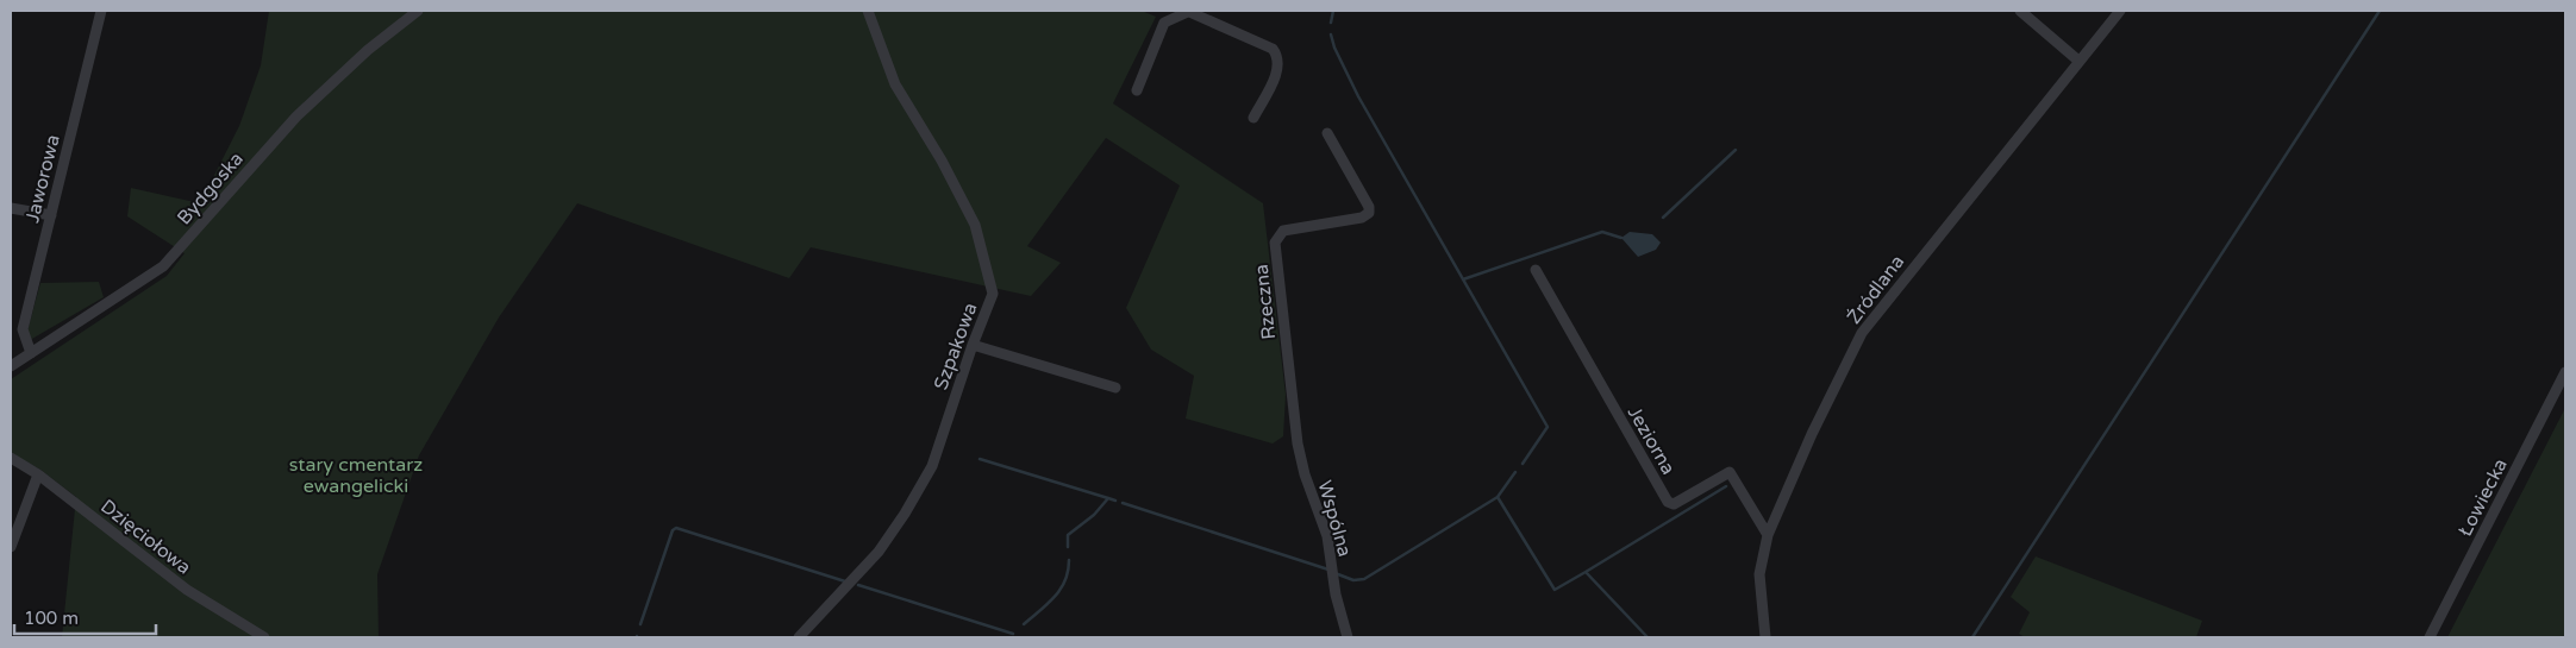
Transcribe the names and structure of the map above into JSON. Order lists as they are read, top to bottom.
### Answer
{
  "streets": {
    "street": [
      "Jaworowa",
      "Bydgoska",
      "Źródlana",
      "Rzeczna",
      "Szpakowa",
      "Jeziorna",
      "Łowiecka",
      "Wspólna",
      "Dzięciołowa"
    ]
  },
  "crossings": [
    ["Jaworowa", "Bydgoska"],
    ["Źródlana", "Jeziorna"],
    ["Rzeczna", "Wspólna"]
  ],
  "parks": ["stary cmentarz ewangelicki"],
  "scale_bar": "100 m"
}
